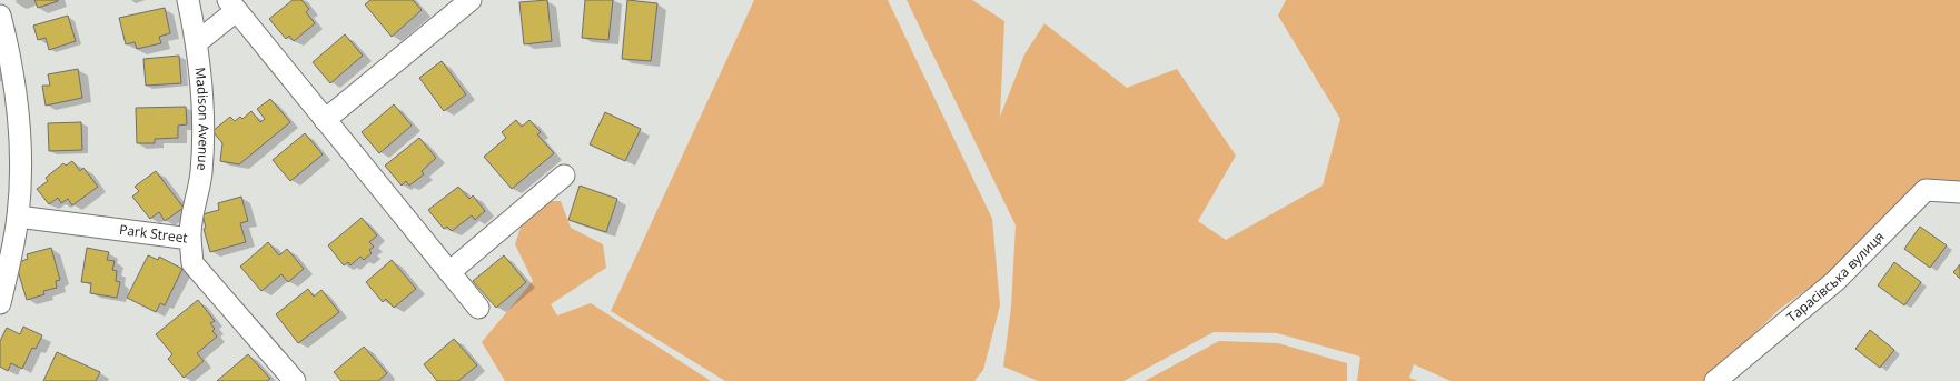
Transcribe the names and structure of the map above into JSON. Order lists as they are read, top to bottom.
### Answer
{
  "streets": {
    "street": ["Madison Avenue", "Park Street", "Тарасівська вулиця"]
  },
  "crossings": [
    ["Madison Avenue", "Park Street"]
  ]
}
